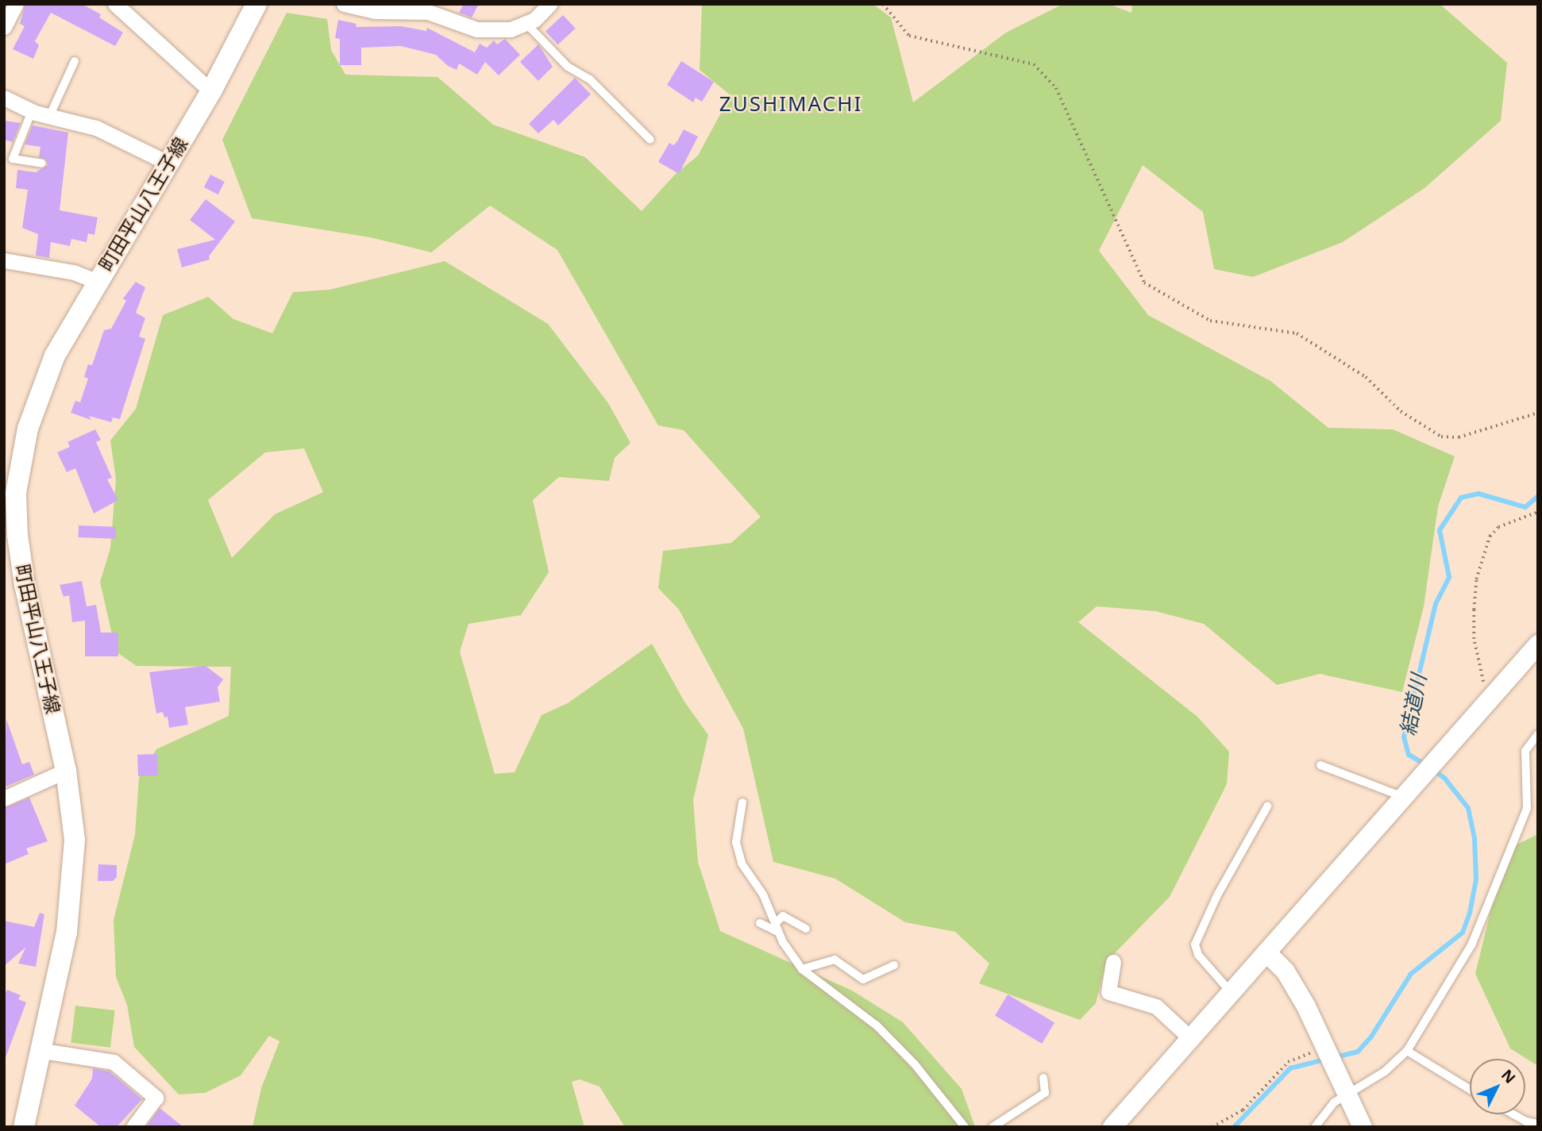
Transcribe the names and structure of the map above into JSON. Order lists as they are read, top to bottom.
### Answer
{
  "streets": {
    "main road": ["町田平山八王子線"]
  },
  "districts": ["ZUSHIMACHI"],
  "water": ["結道川"],
  "north": "top right"
}
